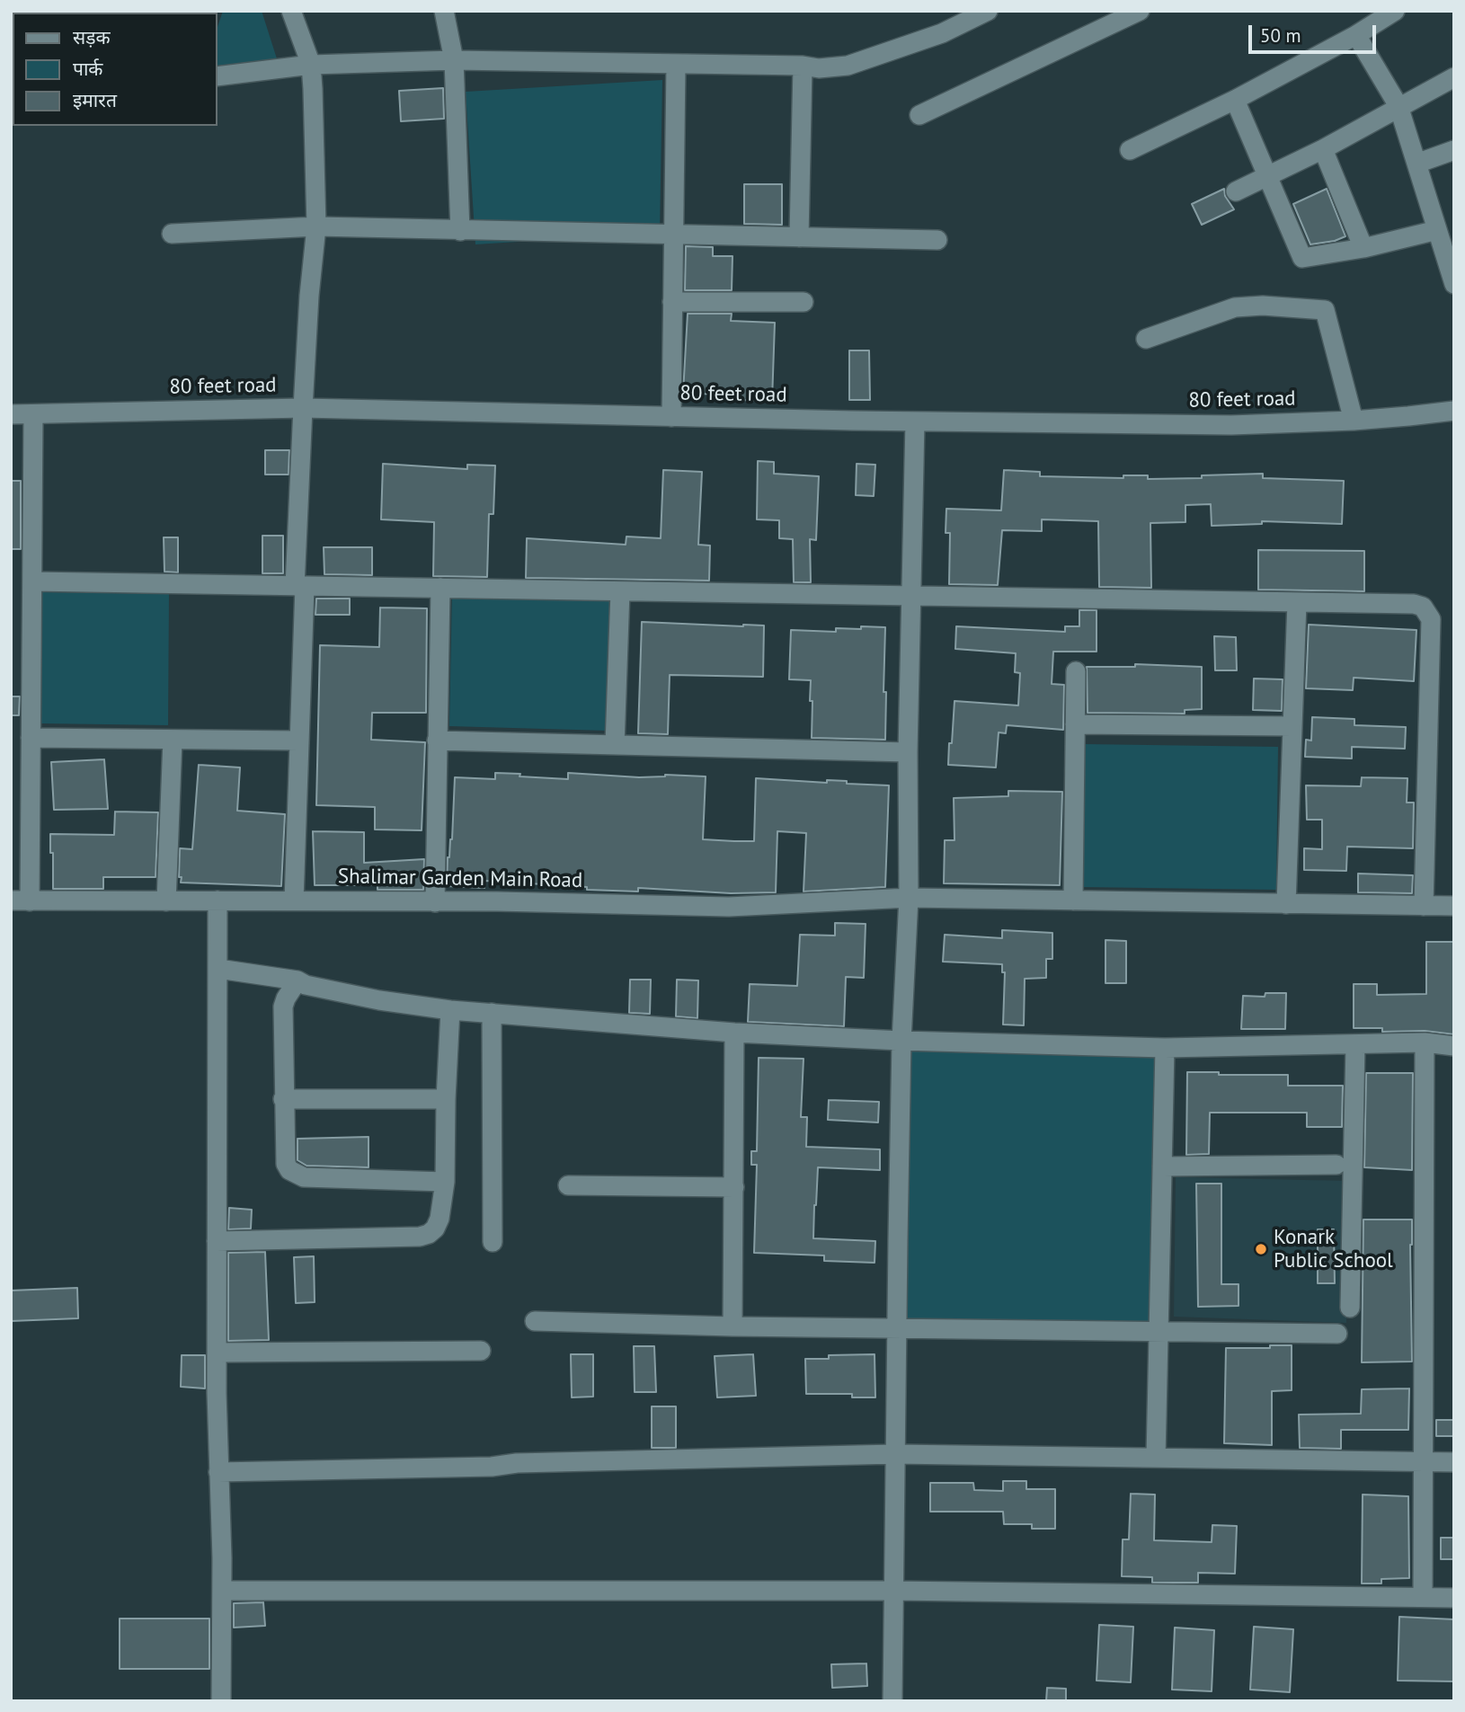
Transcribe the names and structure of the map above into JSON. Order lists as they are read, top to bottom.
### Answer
{
  "streets": {
    "street": ["80 feet road", "Shalimar Garden Main Road"]
  },
  "places": ["Konark Public School"],
  "legend": ["सड़क", "पार्क", "इमारत"],
  "scale_bar": "50 m"
}
